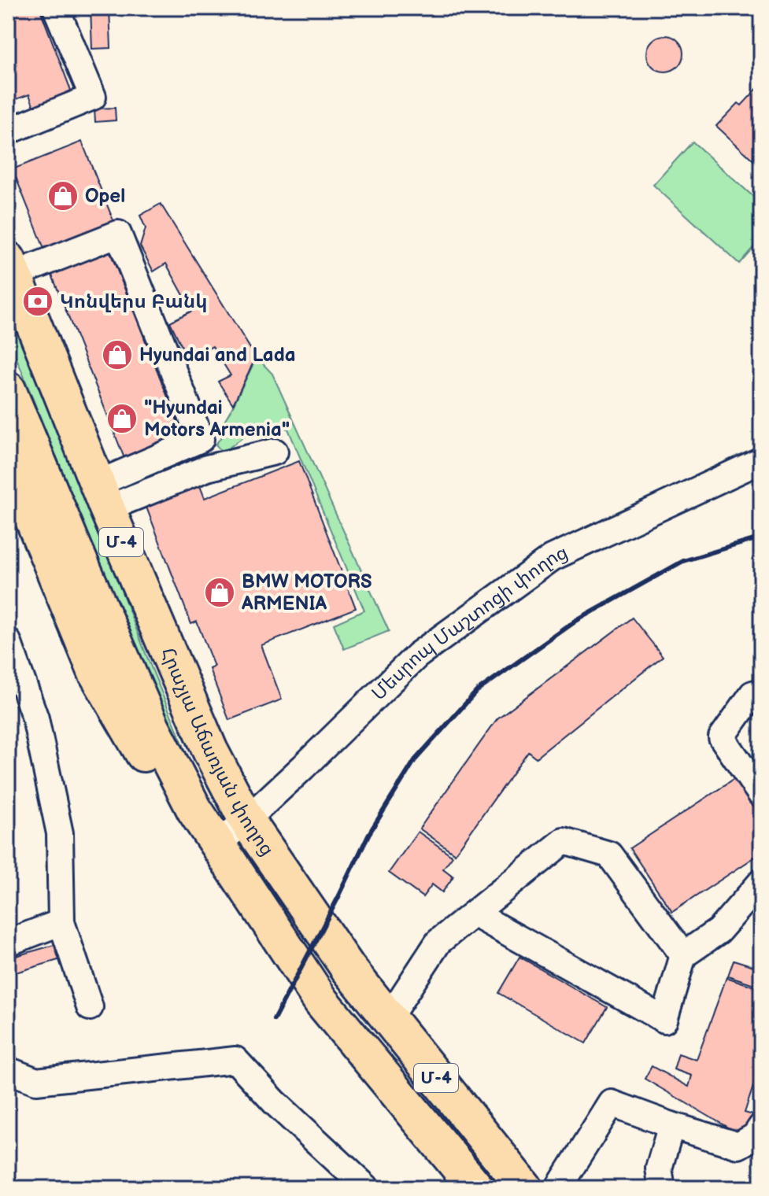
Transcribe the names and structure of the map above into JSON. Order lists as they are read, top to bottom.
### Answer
{
  "streets": {
    "highway": ["Մ-4", "Հրաչյա Աճառյան փողոց"],
    "street": ["Մեսրոպ Մաշտոցի փողոց"]
  },
  "crossings": [
    ["Մ-4", "Մեսրոպ Մաշտոցի փողոց"],
    ["Մեսրոպ Մաշտոցի փողոց", "Հրաչյա Աճառյան փողոց"]
  ],
  "places": {
    "shop": [
      "Opel",
      "Hyundai and Lada",
      "\"Hyundai Motors Armenia\"",
      "BMW MOTORS ARMENIA"
    ],
    "bank": ["Կոնվերս Բանկ"]
  }
}
